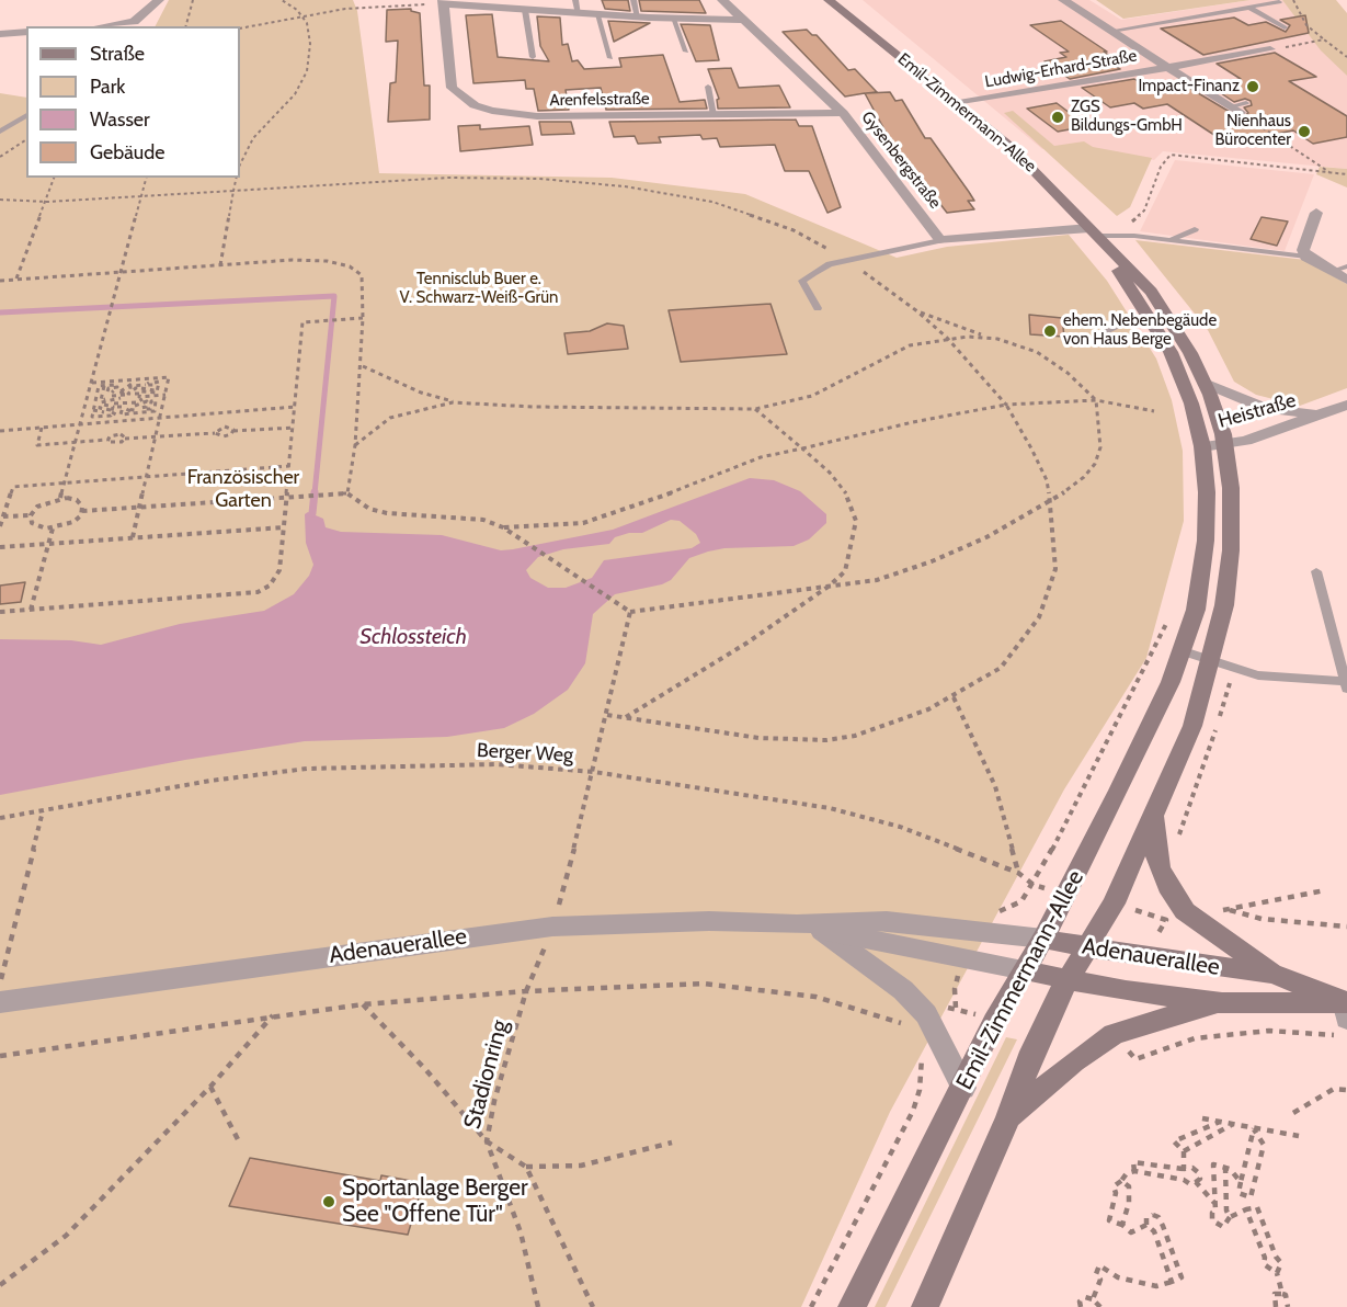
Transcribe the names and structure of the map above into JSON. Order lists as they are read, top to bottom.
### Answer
{
  "streets": {
    "main road": ["Emil-Zimmermann-Allee", "Adenauerallee"],
    "street": [
      "Ludwig-Erhard-Straße",
      "Arenfelsstraße",
      "Gysenbergstraße",
      "Heistraße"
    ],
    "path": ["Berger Weg", "Stadionring"]
  },
  "crossings": [
    ["Ludwig-Erhard-Straße", "Emil-Zimmermann-Allee"],
    ["Arenfelsstraße", "Gysenbergstraße"],
    ["Emil-Zimmermann-Allee", "Heistraße"],
    ["Emil-Zimmermann-Allee", "Adenauerallee"],
    ["Berger Weg", "Stadionring"],
    ["Adenauerallee", "Stadionring"]
  ],
  "water": ["Schlossteich"],
  "parks": ["Tennisclub Buer e. V. Schwarz-Weiß-Grün", "Französischer Garten"],
  "places": [
    "Impact-Finanz",
    "ZGS Bildungs-GmbH",
    "Nienhaus Bürocenter",
    "ehem. Nebenbegäude von Haus Berge",
    "Sportanlage Berger See \"Offene Tür\""
  ],
  "legend": [
    "Straße",
    "Park",
    "Wasser",
    "Gebäude"
  ]
}
